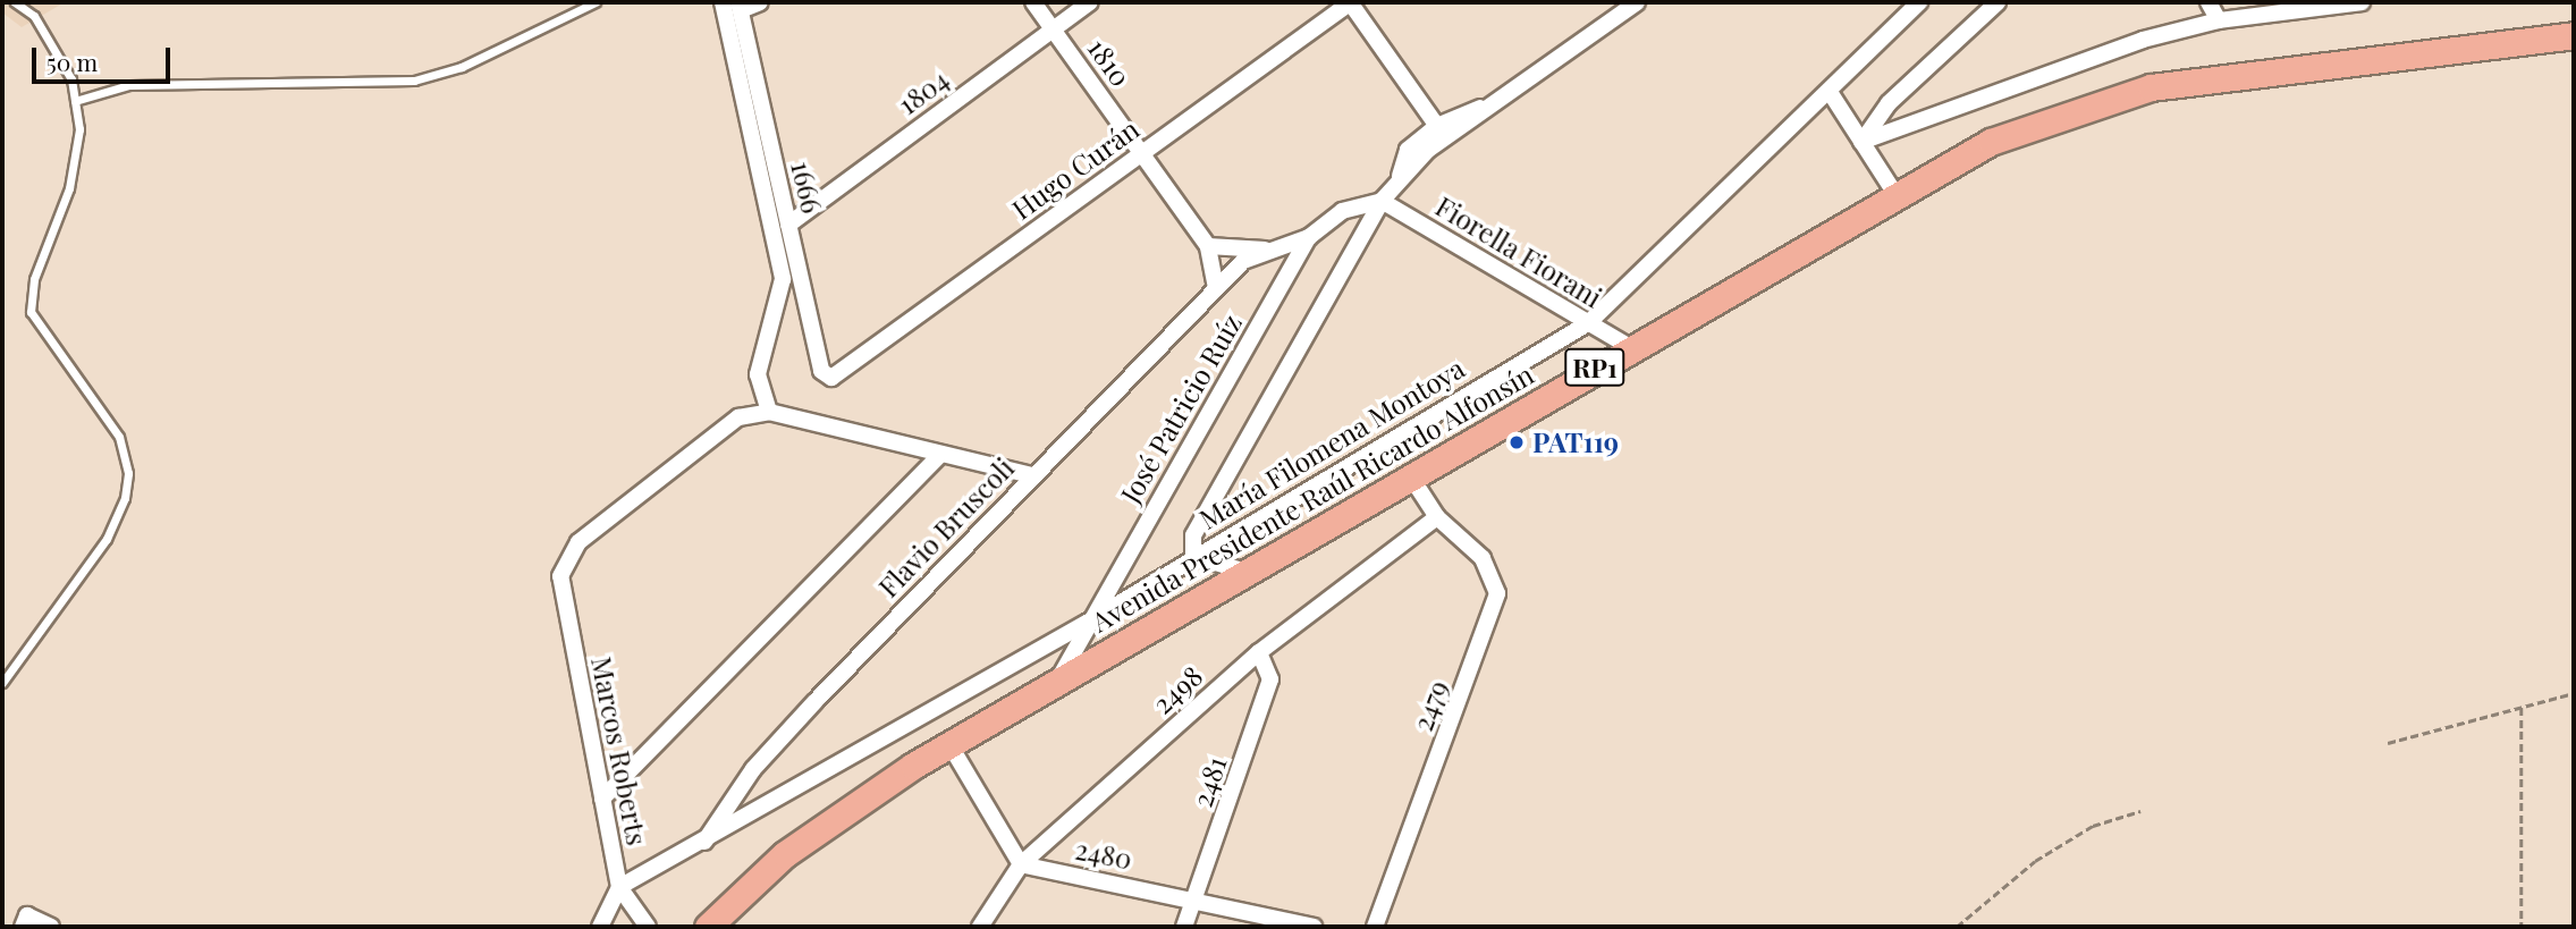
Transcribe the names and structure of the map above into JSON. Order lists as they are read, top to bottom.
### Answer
{
  "streets": {
    "main road": ["RP1", "Avenida Presidente Raúl Ricardo Alfonsín"],
    "street": [
      "1810",
      "1804",
      "Hugo Curán",
      "1666",
      "Fiorella Fiorani",
      "José Patricio Ruíz",
      "María Filomena Montoya",
      "Flavio Bruscoli",
      "2498",
      "2479",
      "Marcos Roberts",
      "2481",
      "2480"
    ]
  },
  "crossings": [
    ["1810", "1804"],
    ["1810", "Hugo Curán"],
    ["1804", "1666"],
    ["Hugo Curán", "1666"],
    ["Fiorella Fiorani", "José Patricio Ruíz"],
    ["Fiorella Fiorani", "María Filomena Montoya"],
    ["Fiorella Fiorani", "Avenida Presidente Raúl Ricardo Alfonsín"],
    ["José Patricio Ruíz", "María Filomena Montoya"],
    ["José Patricio Ruíz", "Avenida Presidente Raúl Ricardo Alfonsín"],
    ["María Filomena Montoya", "Flavio Bruscoli"],
    ["María Filomena Montoya", "Marcos Roberts"],
    ["Avenida Presidente Raúl Ricardo Alfonsín", "2479"],
    ["Flavio Bruscoli", "Marcos Roberts"],
    ["2498", "2479"],
    ["2498", "2481"],
    ["2498", "2480"],
    ["2481", "2480"]
  ],
  "places": ["PAT119"],
  "scale_bar": "50 m"
}
